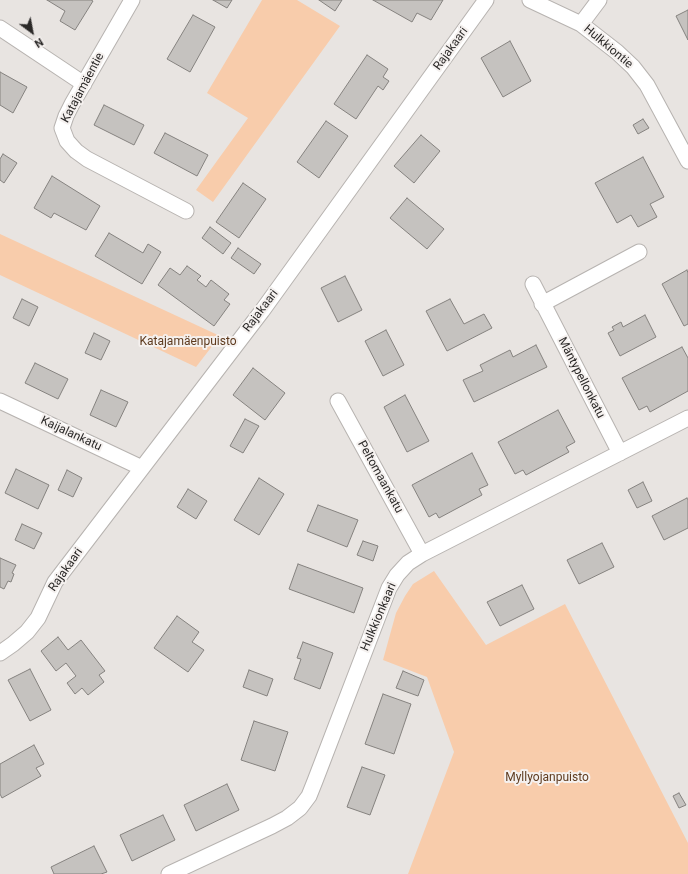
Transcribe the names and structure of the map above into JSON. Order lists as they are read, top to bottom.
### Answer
{
  "streets": {
    "street": [
      "Hulkkiontie",
      "Rajakaari",
      "Katajamäentie",
      "Mäntypellonkatu",
      "Kaijalankatu",
      "Peltomaankatu",
      "Hulkkionkaari"
    ]
  },
  "crossings": [
    ["Rajakaari", "Kaijalankatu"],
    ["Mäntypellonkatu", "Hulkkionkaari"],
    ["Peltomaankatu", "Hulkkionkaari"]
  ],
  "parks": ["Katajamäenpuisto", "Myllyojanpuisto"],
  "north": "bottom right"
}
